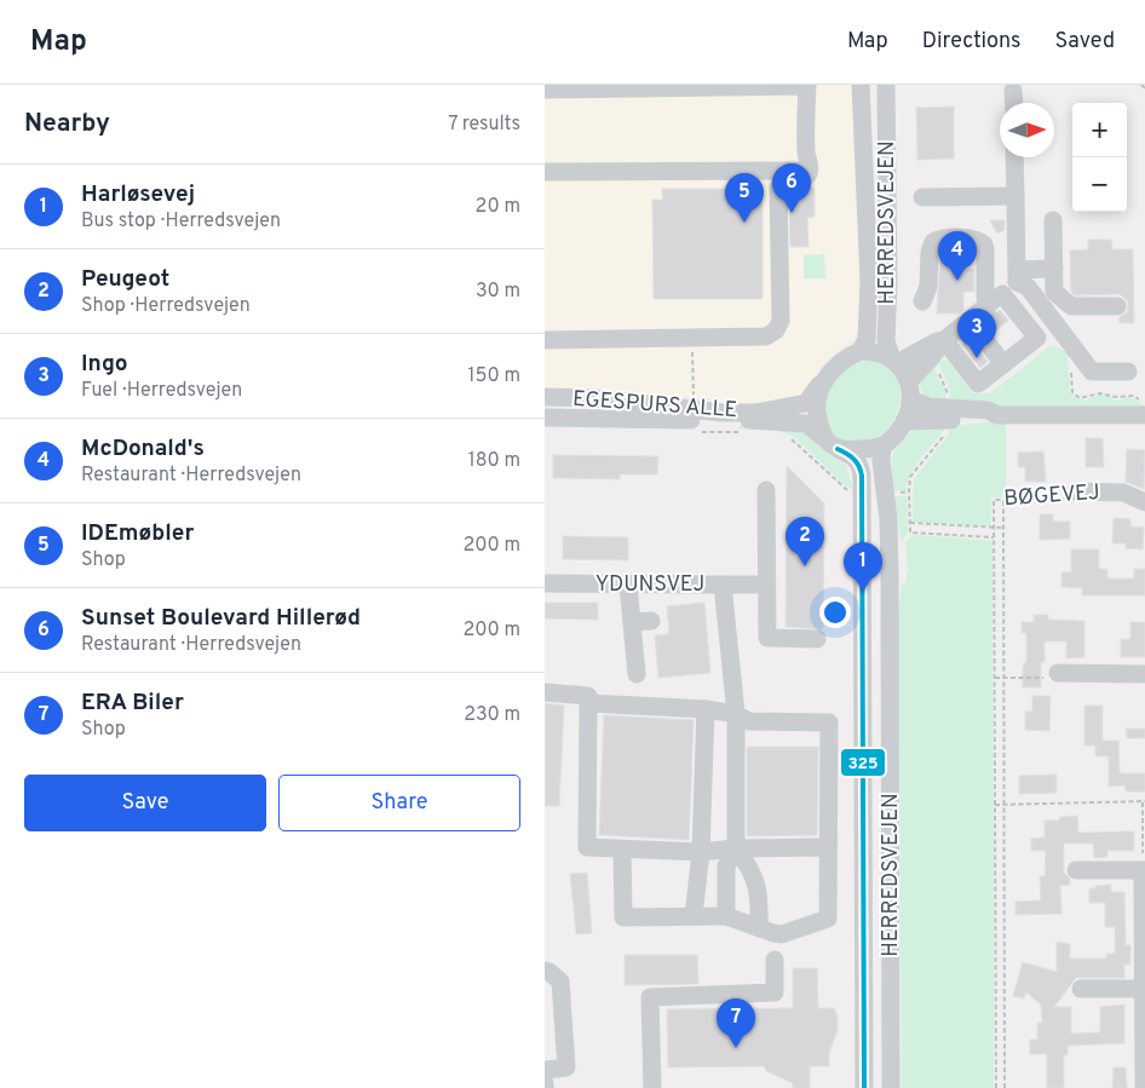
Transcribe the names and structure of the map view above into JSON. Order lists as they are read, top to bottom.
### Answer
{
  "streets": {
    "street": [
      "HERREDSVEJEN",
      "EGESPURS ALLE",
      "BØGEVEJ",
      "YDUNSVEJ"
    ]
  },
  "crossings": [
    ["HERREDSVEJEN", "EGESPURS ALLE"]
  ],
  "lines": ["transit line 325"],
  "north": "right",
  "page": {
    "header": "Map",
    "nav": ["Map", "Directions", "Saved"],
    "heading": ["Nearby", "7 results"],
    "map_buttons": ["+", "−"],
    "list": [
      {
        "mark": "1",
        "name": "Harløsevej",
        "note": "Bus stop · Herredsvejen",
        "value": "20 m"
      },
      {
        "mark": "2",
        "name": "Peugeot",
        "note": "Shop · Herredsvejen",
        "value": "30 m"
      },
      {
        "mark": "3",
        "name": "Ingo",
        "note": "Fuel · Herredsvejen",
        "value": "150 m"
      },
      {
        "mark": "4",
        "name": "McDonald's",
        "note": "Restaurant · Herredsvejen",
        "value": "180 m"
      },
      {
        "mark": "5",
        "name": "IDEmøbler",
        "note": "Shop",
        "value": "200 m"
      },
      {
        "mark": "6",
        "name": "Sunset Boulevard Hillerød",
        "note": "Restaurant · Herredsvejen",
        "value": "200 m"
      },
      {
        "mark": "7",
        "name": "ERA Biler",
        "note": "Shop",
        "value": "230 m"
      }
    ],
    "pins": [
      "6",
      "5",
      "4",
      "3",
      "2",
      "1",
      "7"
    ],
    "buttons": ["Save", "Share"]
  }
}
